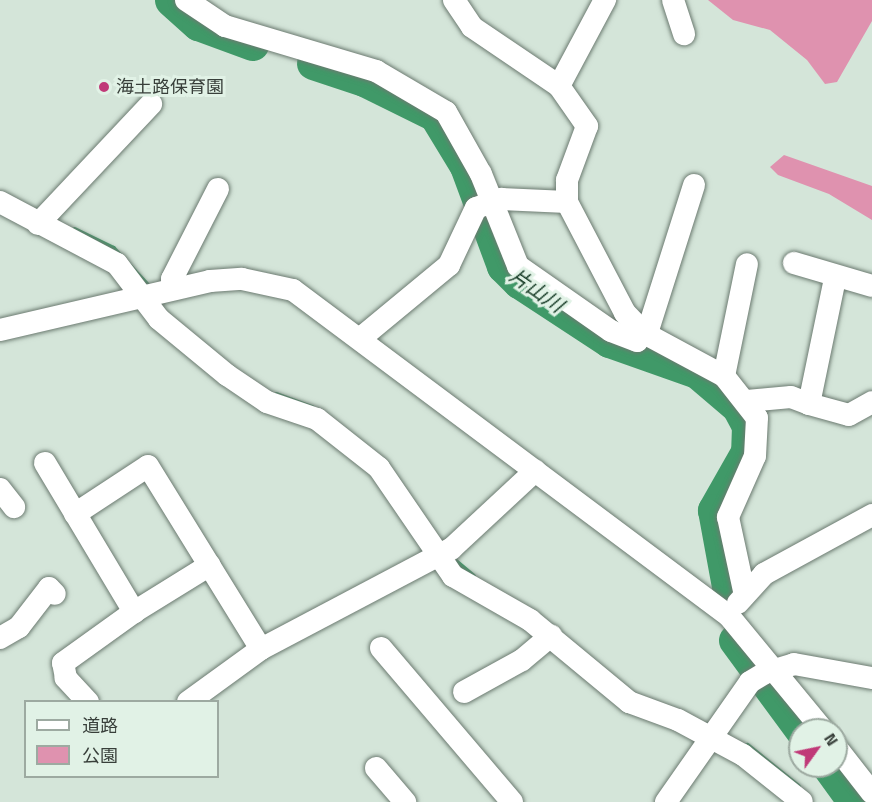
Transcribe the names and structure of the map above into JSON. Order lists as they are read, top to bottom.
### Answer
{
  "water": ["片山川"],
  "places": ["海土路保育園"],
  "legend": ["道路", "公園"],
  "north": "top right"
}
